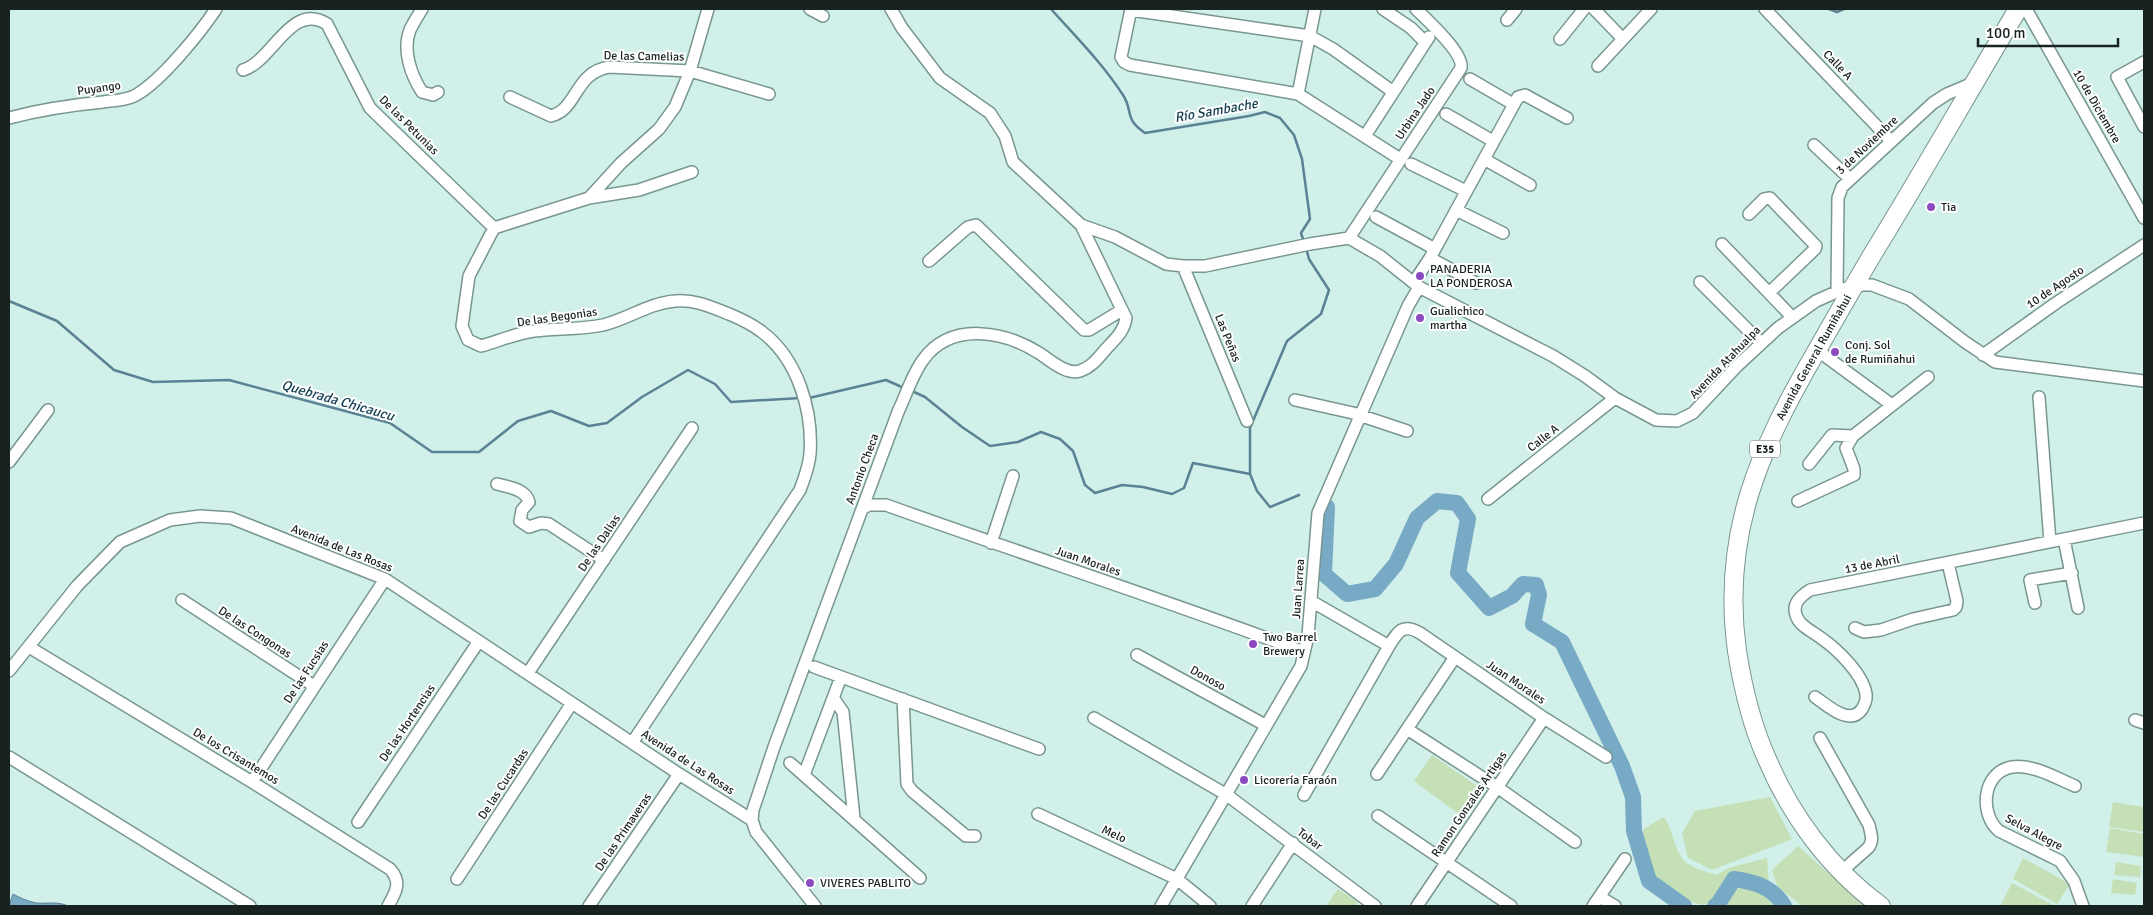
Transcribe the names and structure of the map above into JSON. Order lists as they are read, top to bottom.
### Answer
{
  "streets": {
    "highway": ["Avenida General Rumiñahui", "E35"],
    "street": [
      "De las Camelias",
      "Calle A",
      "Puyango",
      "10 de Diciembre",
      "Urbina Jado",
      "De las Petunias",
      "3 de Noviembre",
      "10 de Agosto",
      "De las Begonias",
      "Las Peñas",
      "Avenida Atahualpa",
      "Antonio Checa",
      "De las Dalias",
      "Avenida de Las Rosas",
      "Juan Morales",
      "13 de Abril",
      "Juan Larrea",
      "De las Congonas",
      "De las Fucsias",
      "Donoso",
      "De las Hortencias",
      "De los Crisantemos",
      "De las Cucardas",
      "Ramon Gonzales Artigas",
      "De las Primaveras",
      "Selva Alegre",
      "Melo",
      "Tobar"
    ]
  },
  "crossings": [
    ["Calle A", "3 de Noviembre"],
    ["Calle A", "Avenida Atahualpa"],
    ["Urbina Jado", "Avenida Atahualpa"],
    ["De las Petunias", "De las Begonias"],
    ["3 de Noviembre", "Avenida General Rumiñahui"],
    ["3 de Noviembre", "Avenida Atahualpa"],
    ["10 de Agosto", "Avenida Atahualpa"],
    ["De las Begonias", "Avenida de Las Rosas"],
    ["Avenida General Rumiñahui", "Avenida Atahualpa"],
    ["Avenida Atahualpa", "Juan Larrea"],
    ["Antonio Checa", "Avenida de Las Rosas"],
    ["Antonio Checa", "Juan Morales"],
    ["De las Dalias", "Avenida de Las Rosas"],
    ["Avenida de Las Rosas", "De las Fucsias"],
    ["Avenida de Las Rosas", "De las Hortencias"],
    ["Avenida de Las Rosas", "De los Crisantemos"],
    ["Avenida de Las Rosas", "De las Cucardas"],
    ["Avenida de Las Rosas", "De las Primaveras"],
    ["Juan Morales", "Juan Larrea"],
    ["Juan Morales", "Ramon Gonzales Artigas"],
    ["Juan Larrea", "Donoso"],
    ["Juan Larrea", "Melo"],
    ["Juan Larrea", "Tobar"],
    ["De las Congonas", "De las Fucsias"],
    ["De las Fucsias", "De los Crisantemos"]
  ],
  "water": ["Río Sambache", "Quebrada Chicaucu"],
  "places": [
    "Tia",
    "PANADERIA LA PONDEROSA",
    "Gualichico martha",
    "Conj. Sol de Rumiñahui",
    "Two Barrel Brewery",
    "Licorería Faraón",
    "VIVERES PABLITO"
  ],
  "scale_bar": "100 m"
}
